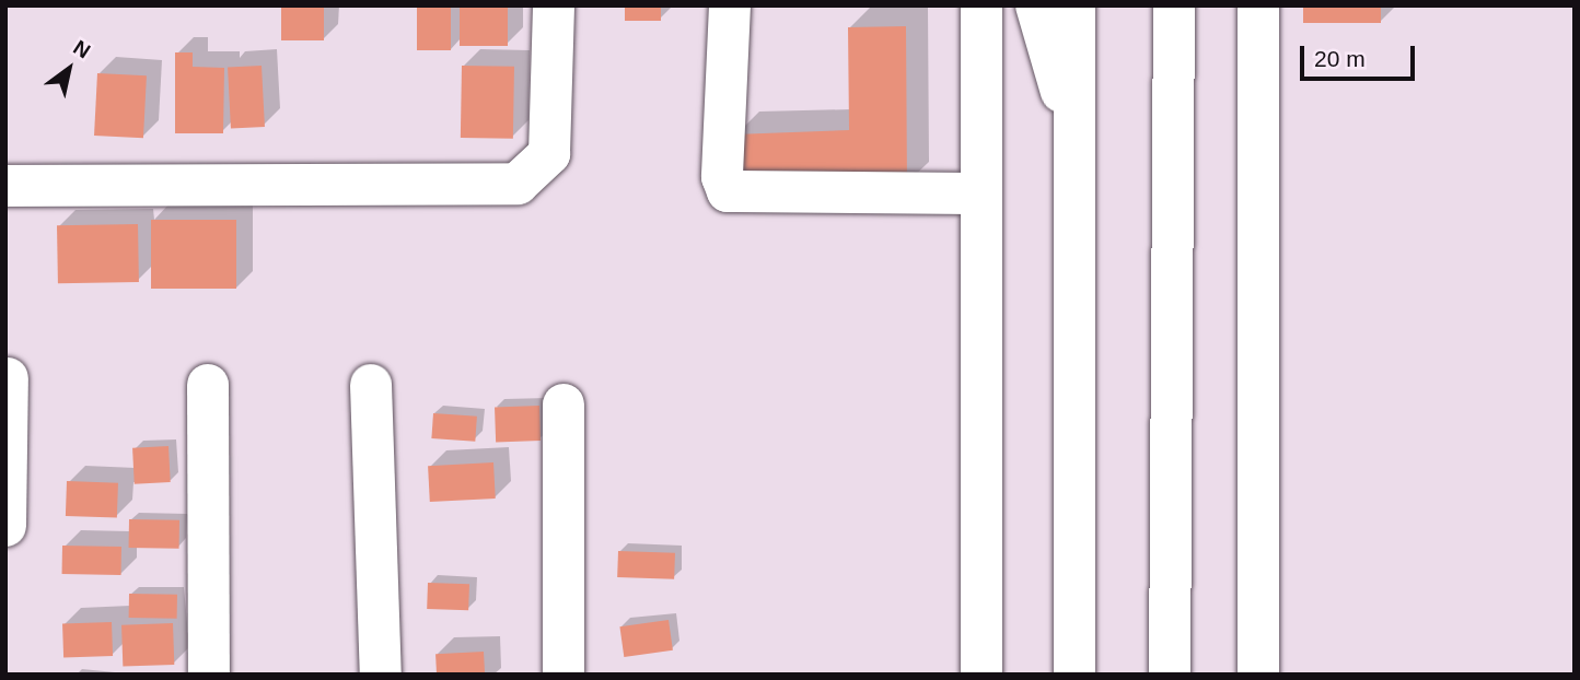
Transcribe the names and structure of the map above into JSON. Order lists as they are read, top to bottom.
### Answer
{
  "scale_bar": "20 m",
  "north": "top right"
}
